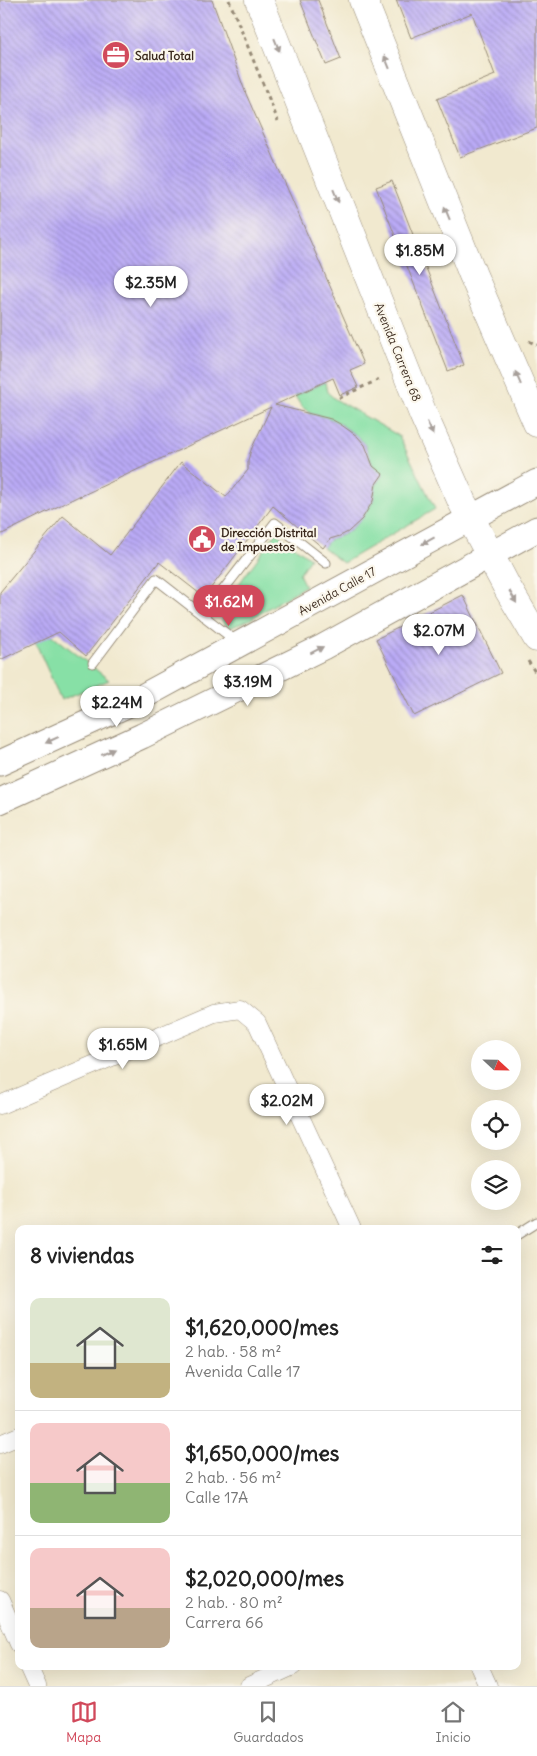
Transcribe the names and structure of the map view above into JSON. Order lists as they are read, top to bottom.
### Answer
{
  "streets": {
    "main road": ["Avenida Carrera 68"],
    "street": ["Avenida Calle 17"]
  },
  "crossings": [
    ["Avenida Carrera 68", "Avenida Calle 17"]
  ],
  "places": {
    "office": ["Salud Total"],
    "public building": ["Dirección Distrital de Impuestos"]
  },
  "north": "right",
  "page": {
    "price": [
      "$1.85M",
      "$2.35M",
      "$1.62M",
      "$2.07M",
      "$3.19M",
      "$2.24M",
      "$1.65M",
      "$2.02M"
    ],
    "heading": "8 viviendas",
    "list": [
      {
        "name": "$1,620,000/mes",
        "note": "2 hab. · 58 m² · Avenida Calle 17"
      },
      {
        "name": "$1,650,000/mes",
        "note": "2 hab. · 56 m² · Calle 17A"
      },
      {
        "name": "$2,020,000/mes",
        "note": "2 hab. · 80 m² · Carrera 66"
      }
    ],
    "tabs": ["Mapa", "Guardados", "Inicio"]
  }
}
